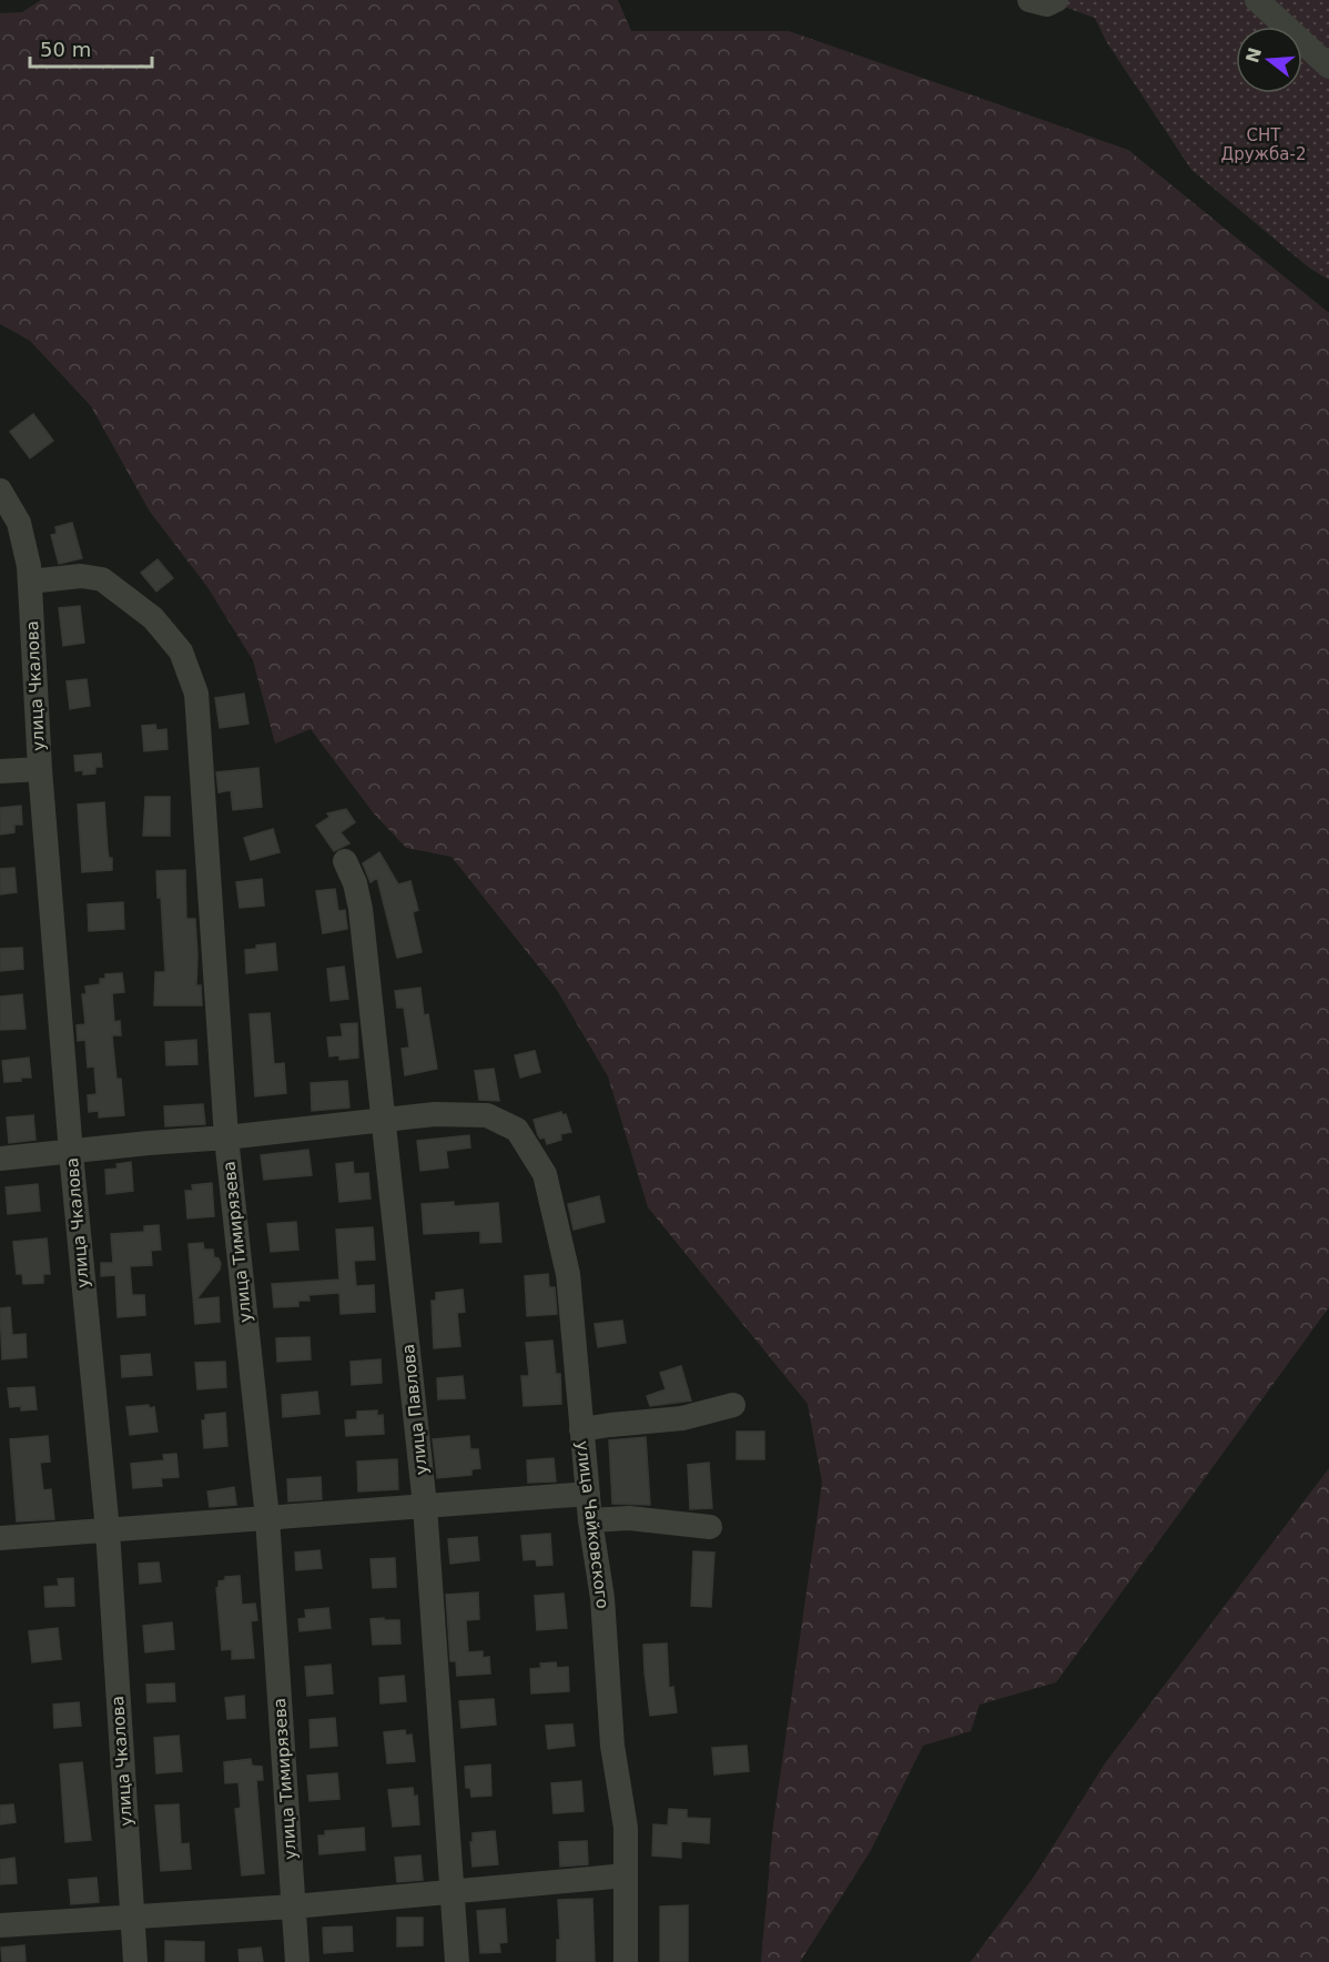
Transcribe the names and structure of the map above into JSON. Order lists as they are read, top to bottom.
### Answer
{
  "streets": {
    "street": [
      "улица Чкалова",
      "улица Тимирязева",
      "улица Павлова",
      "улица Чайковского"
    ]
  },
  "crossings": [
    ["улица Чкалова", "улица Тимирязева"],
    ["улица Павлова", "улица Чайковского"]
  ],
  "parks": ["СНТ Дружба-2"],
  "scale_bar": "50 m",
  "north": "left"
}
